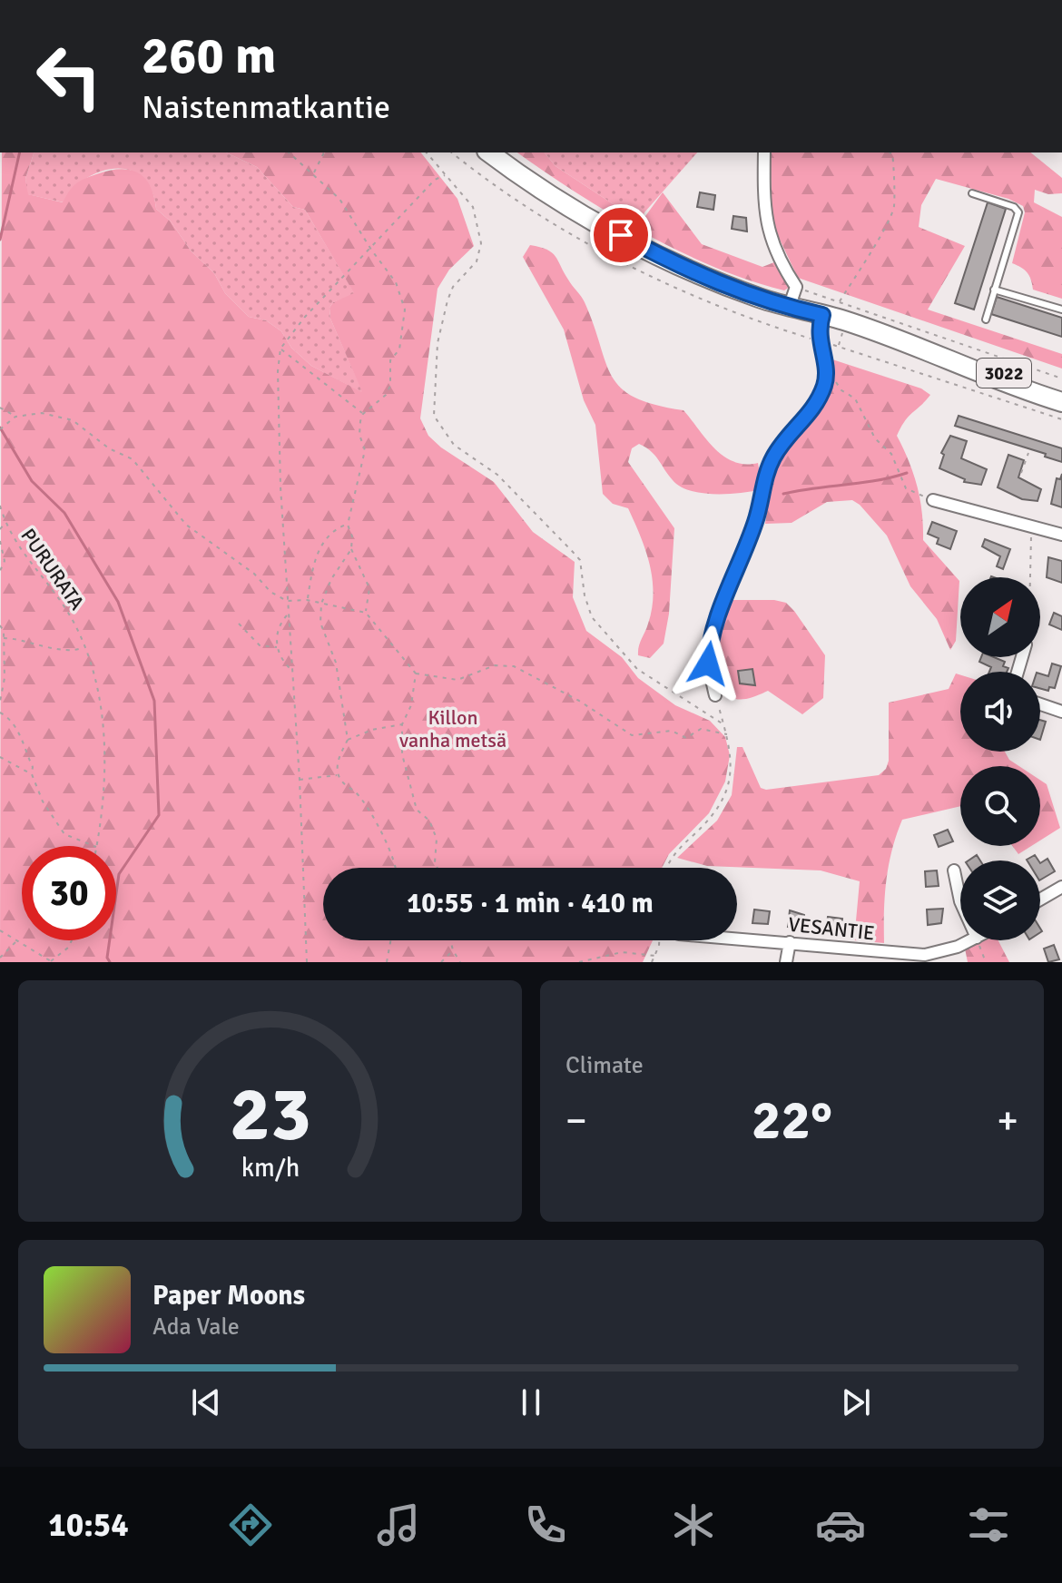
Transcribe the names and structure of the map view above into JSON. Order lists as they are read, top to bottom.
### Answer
{
  "streets": {
    "main road": ["3022"],
    "street": ["VESANTIE"],
    "path": ["PURURATA"]
  },
  "parks": ["Killon vanha metsä"],
  "north": "top right",
  "page": {
    "turn": ["260 m", "Naistenmatkantie"],
    "limit": "30",
    "trip": "10:55 · 1 min · 410 m",
    "tile": "Climate",
    "heat": ["−", "22°", "+"],
    "song": ["Paper Moons", "Ada Vale"],
    "tabs": "10:54",
    "gauge": ["23", "km/h"]
  }
}
